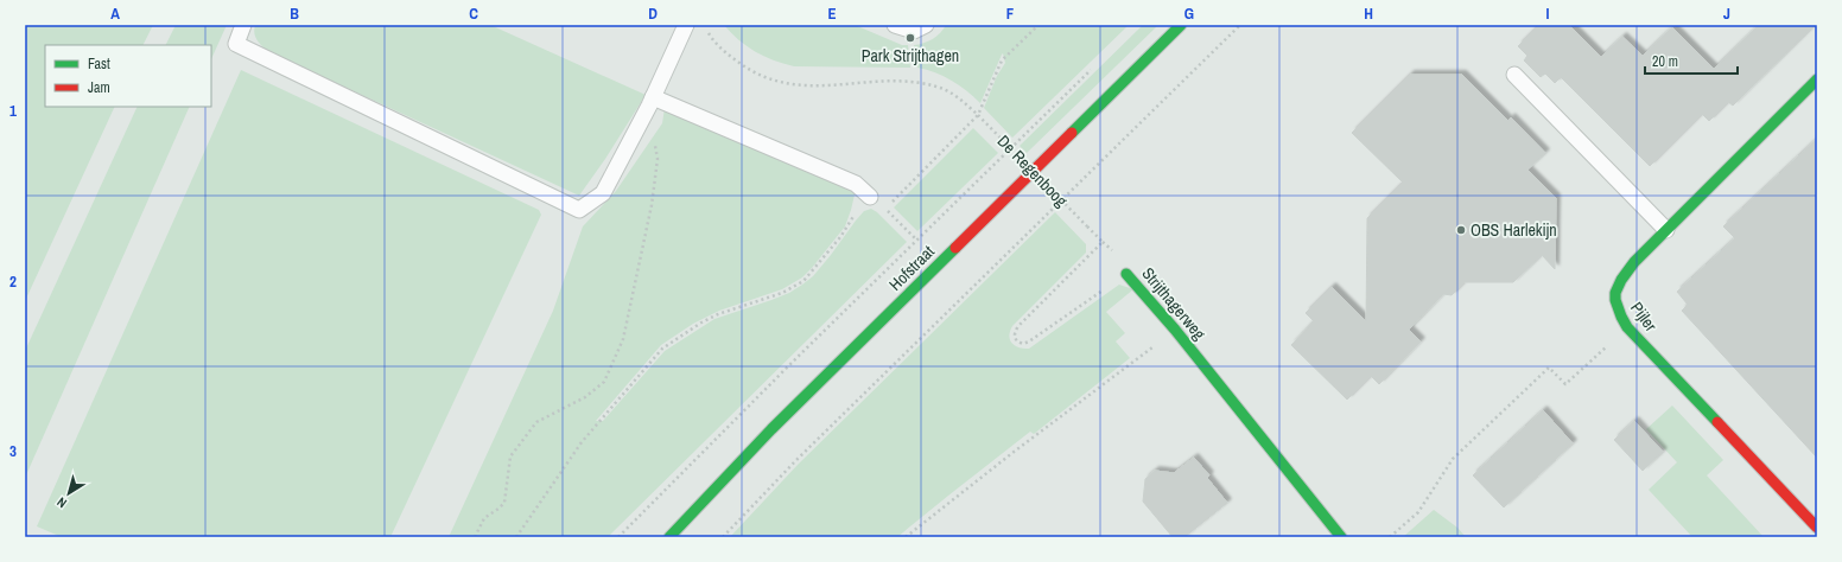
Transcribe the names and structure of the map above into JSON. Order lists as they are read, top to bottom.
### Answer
{
  "streets": {
    "street": ["Hofstraat", "Strijthagerweg", "Pijler"],
    "path": ["De Regenboog"]
  },
  "crossings": [
    ["De Regenboog", "Strijthagerweg"]
  ],
  "places": ["Park Strijthagen", "OBS Harlekijn"],
  "legend": ["Fast", "Jam"],
  "scale_bar": "20 m",
  "north": "bottom left",
  "grid": {
    "columns": [
      "A",
      "B",
      "C",
      "D",
      "E",
      "F",
      "G",
      "H",
      "I",
      "J"
    ],
    "rows": ["1", "2", "3"]
  }
}
